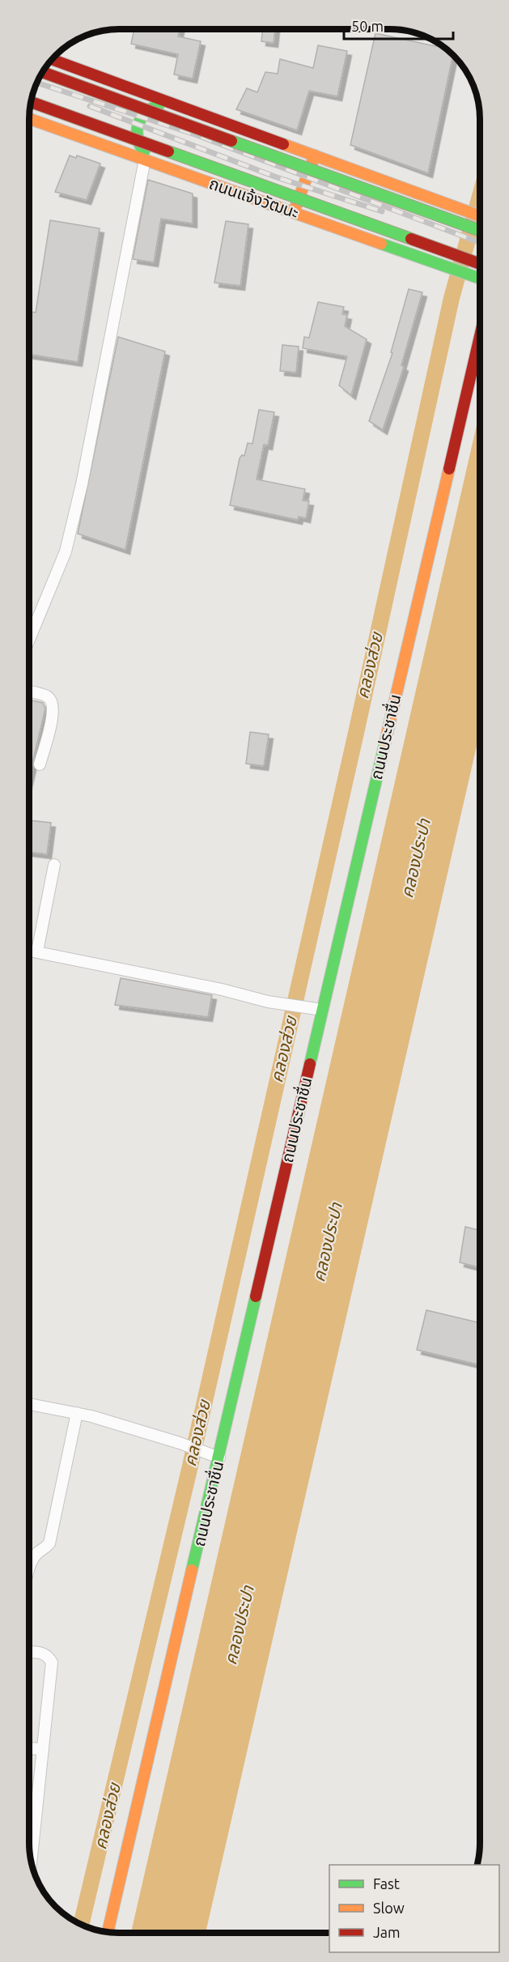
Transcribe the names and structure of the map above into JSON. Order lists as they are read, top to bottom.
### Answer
{
  "streets": {
    "main road": ["ถนนแจ้งวัฒนะ", "ถนนประชาชื่น"]
  },
  "water": ["คลองส่วย", "คลองประปา"],
  "legend": ["Fast", "Slow", "Jam"],
  "scale_bar": "50 m"
}
